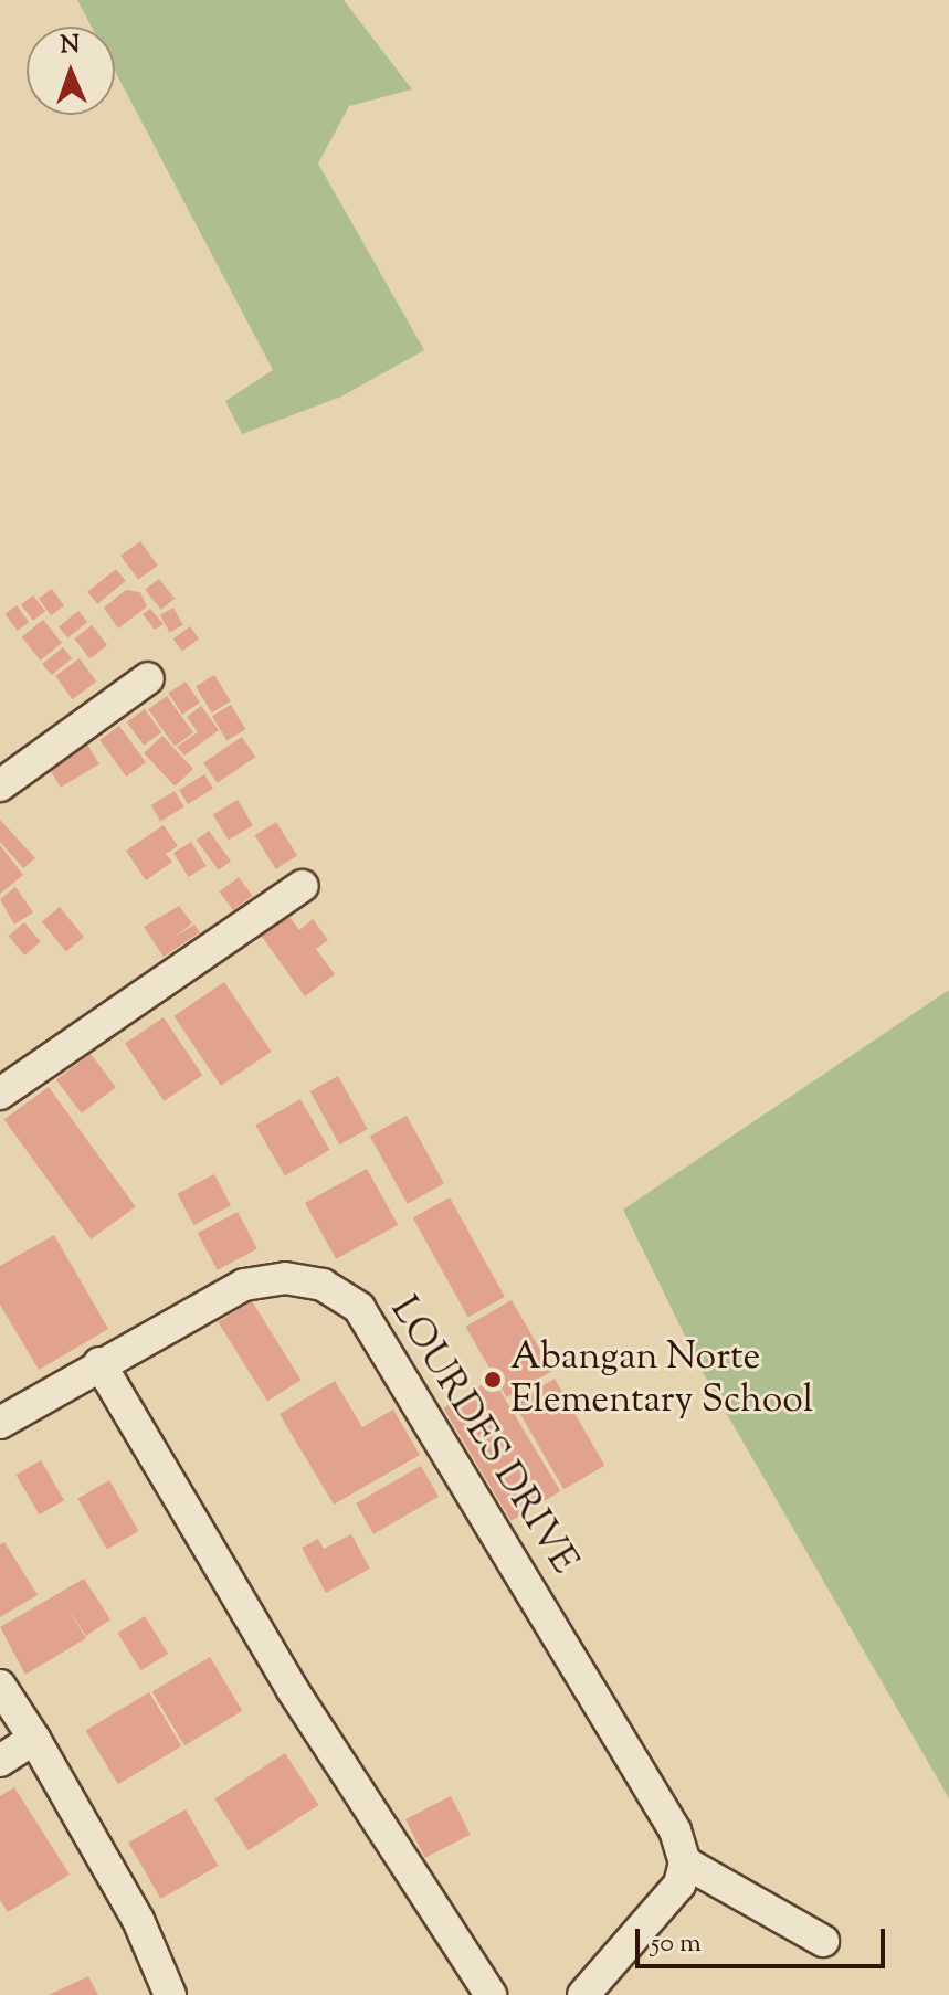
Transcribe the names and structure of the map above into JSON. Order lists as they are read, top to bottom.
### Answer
{
  "streets": {
    "street": ["LOURDES DRIVE"]
  },
  "places": ["Abangan Norte Elementary School"],
  "scale_bar": "50 m",
  "north": "top"
}
